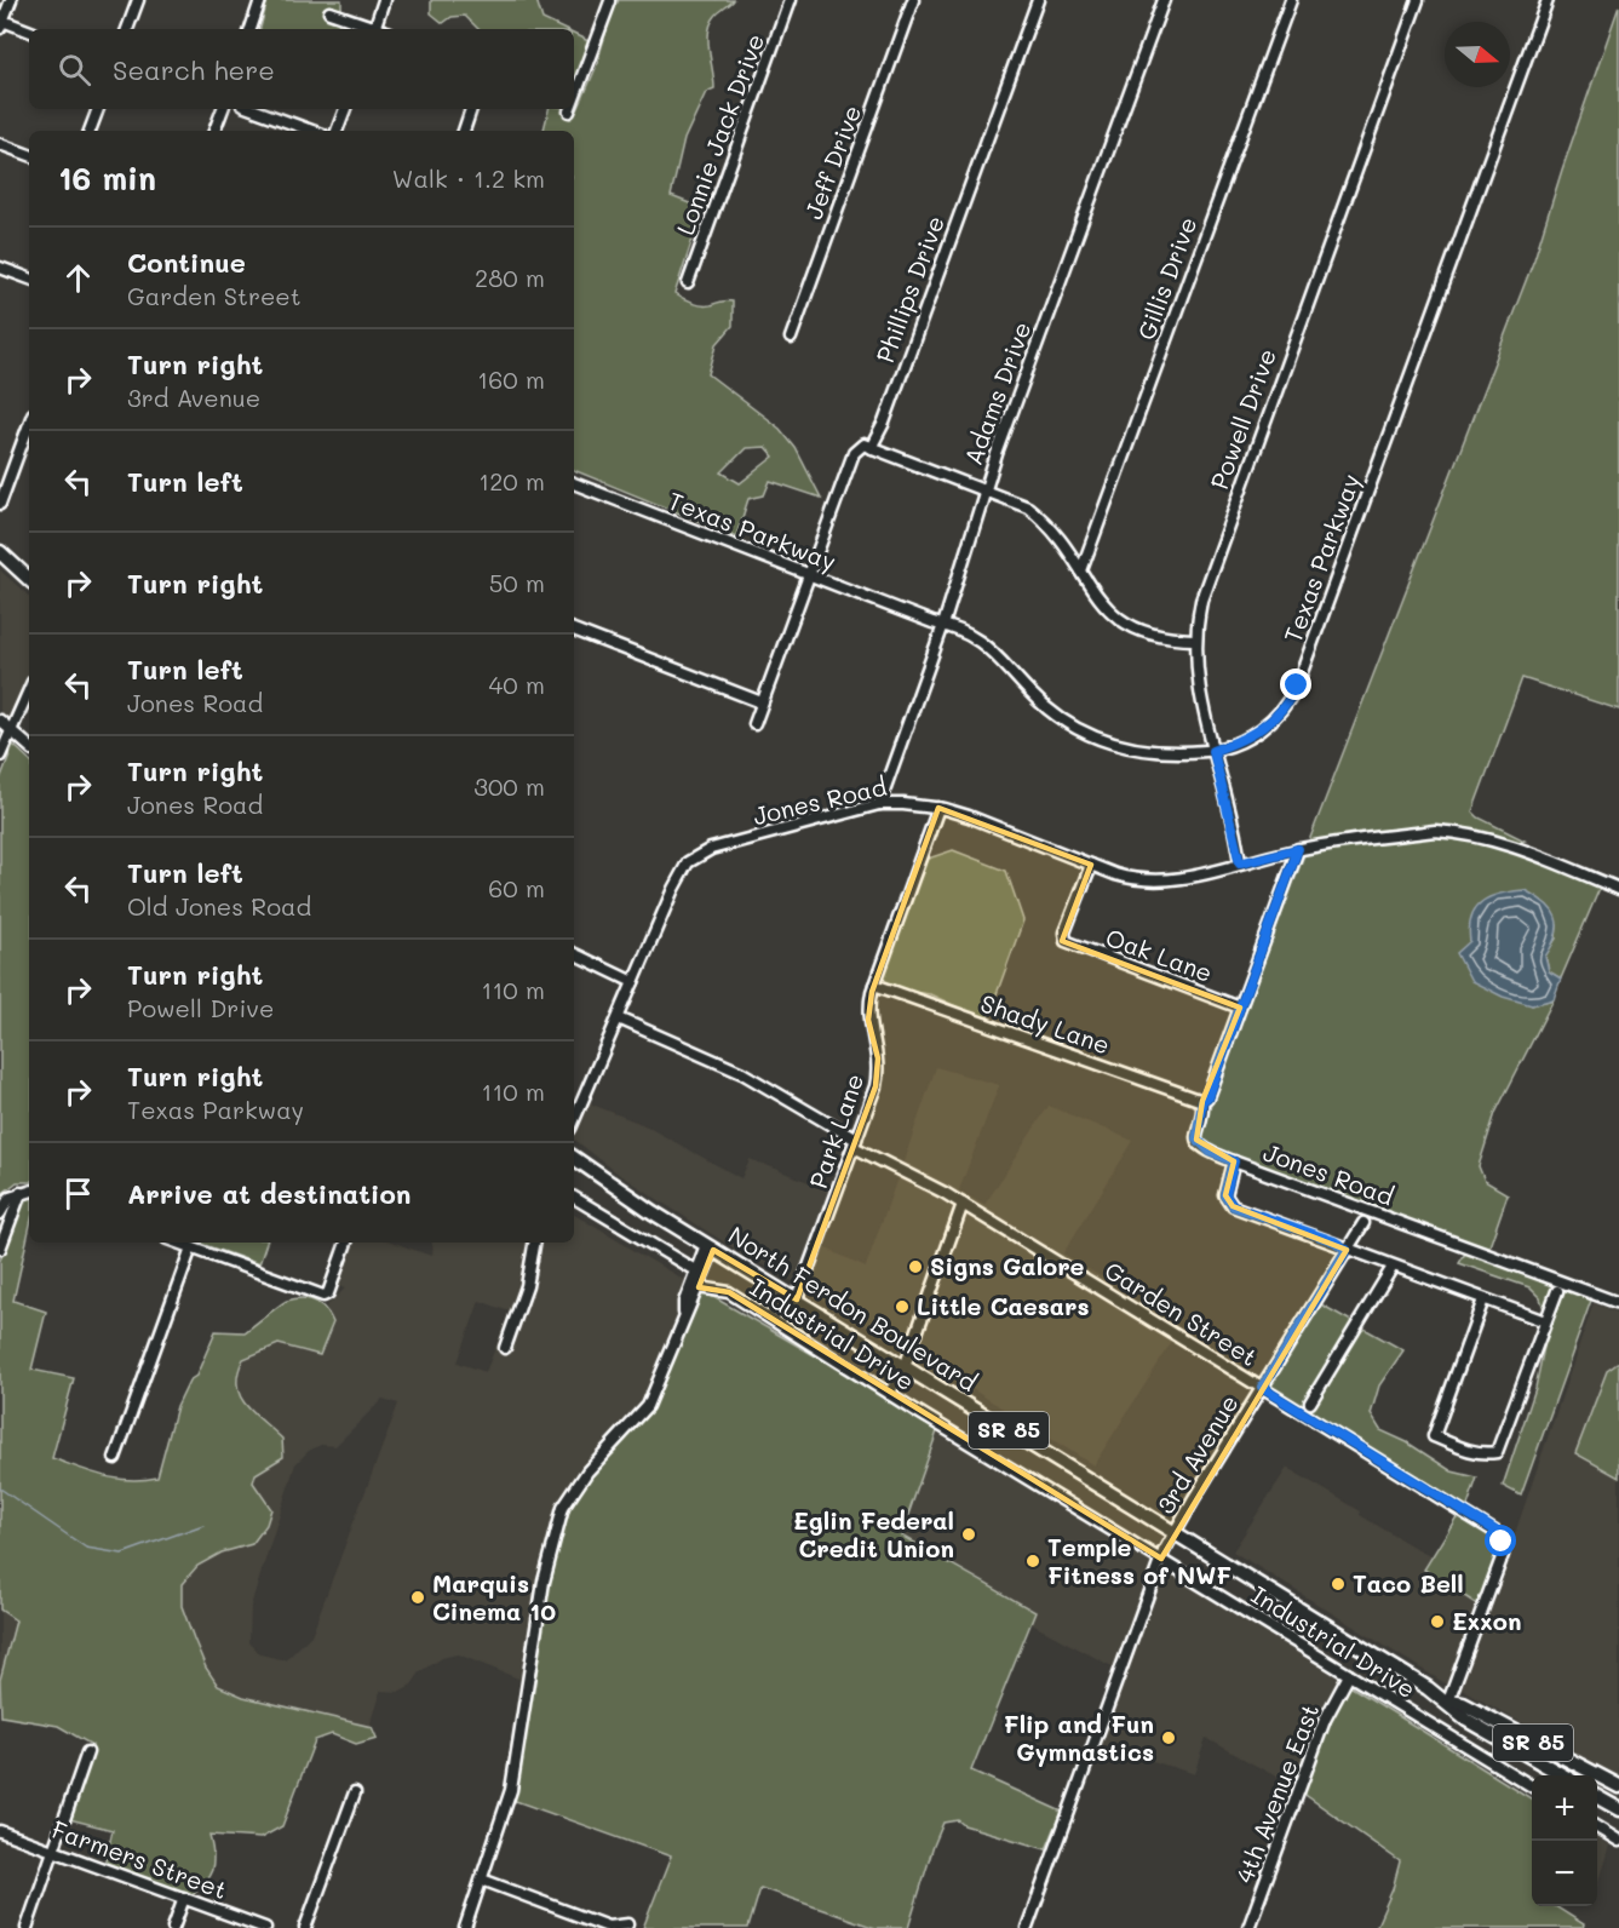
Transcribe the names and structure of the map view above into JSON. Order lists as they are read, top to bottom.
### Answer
{
  "streets": {
    "main road": ["North Ferdon Boulevard", "SR 85"],
    "street": [
      "Lonnie Jack Drive",
      "Jeff Drive",
      "Gillis Drive",
      "Phillips Drive",
      "Adams Drive",
      "Powell Drive",
      "Texas Parkway",
      "Jones Road",
      "Oak Lane",
      "Shady Lane",
      "Park Lane",
      "Garden Street",
      "Industrial Drive",
      "3rd Avenue",
      "4th Avenue East",
      "Farmers Street"
    ]
  },
  "crossings": [
    ["Phillips Drive", "Texas Parkway"],
    ["Adams Drive", "Texas Parkway"],
    ["Adams Drive", "Jones Road"],
    ["Powell Drive", "Texas Parkway"],
    ["Powell Drive", "Jones Road"],
    ["Jones Road", "Oak Lane"],
    ["Jones Road", "Shady Lane"],
    ["Jones Road", "Park Lane"],
    ["Jones Road", "Garden Street"],
    ["Shady Lane", "Park Lane"],
    ["Park Lane", "North Ferdon Boulevard"],
    ["Park Lane", "Garden Street"],
    ["North Ferdon Boulevard", "Garden Street"],
    ["North Ferdon Boulevard", "3rd Avenue"],
    ["Garden Street", "3rd Avenue"],
    ["Industrial Drive", "3rd Avenue"],
    ["Industrial Drive", "4th Avenue East"]
  ],
  "places": [
    "Signs Galore",
    "Little Caesars",
    "Eglin Federal Credit Union",
    "Temple Fitness of NWF",
    "Taco Bell",
    "Marquis Cinema 10",
    "Exxon",
    "Flip and Fun Gymnastics"
  ],
  "north": "right",
  "page": {
    "search": "Search here",
    "heading": ["16 min", "Walk · 1.2 km"],
    "list": [
      ["Continue", "Garden Street", "280 m"],
      ["Turn right", "3rd Avenue", "160 m"],
      ["Turn left", "120 m"],
      ["Turn right", "50 m"],
      ["Turn left", "Jones Road", "40 m"],
      ["Turn right", "Jones Road", "300 m"],
      ["Turn left", "Old Jones Road", "60 m"],
      ["Turn right", "Powell Drive", "110 m"],
      ["Turn right", "Texas Parkway", "110 m"],
      "Arrive at destination"
    ],
    "map_buttons": ["+", "−"]
  }
}
